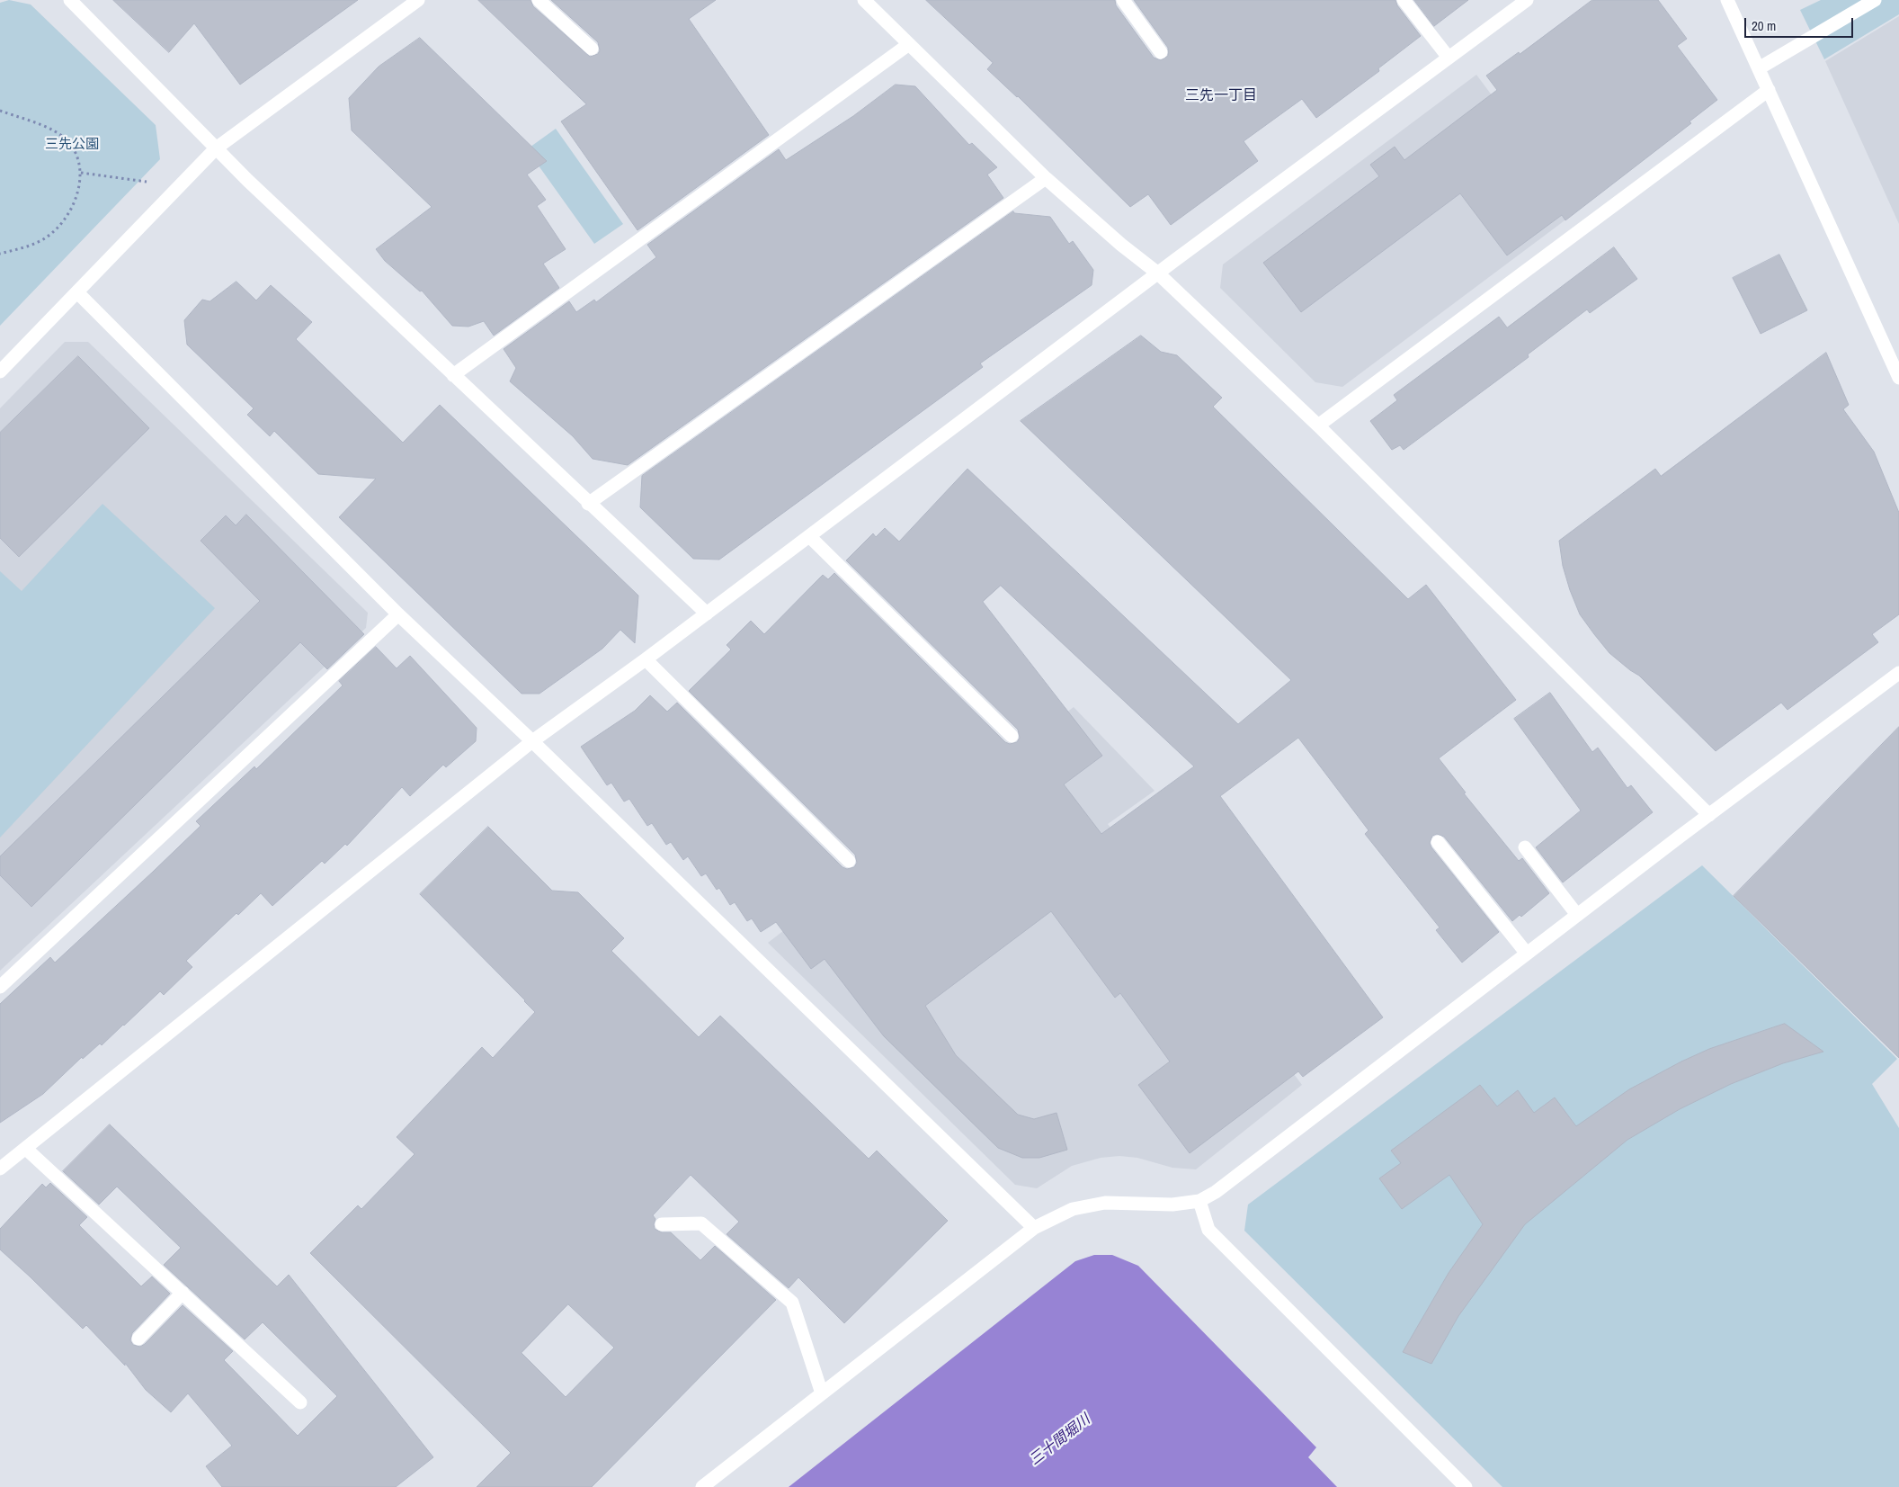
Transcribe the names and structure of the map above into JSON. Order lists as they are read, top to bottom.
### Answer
{
  "districts": ["三先一丁目"],
  "water": ["三十間堀川"],
  "parks": ["三先公園"],
  "scale_bar": "20 m"
}
